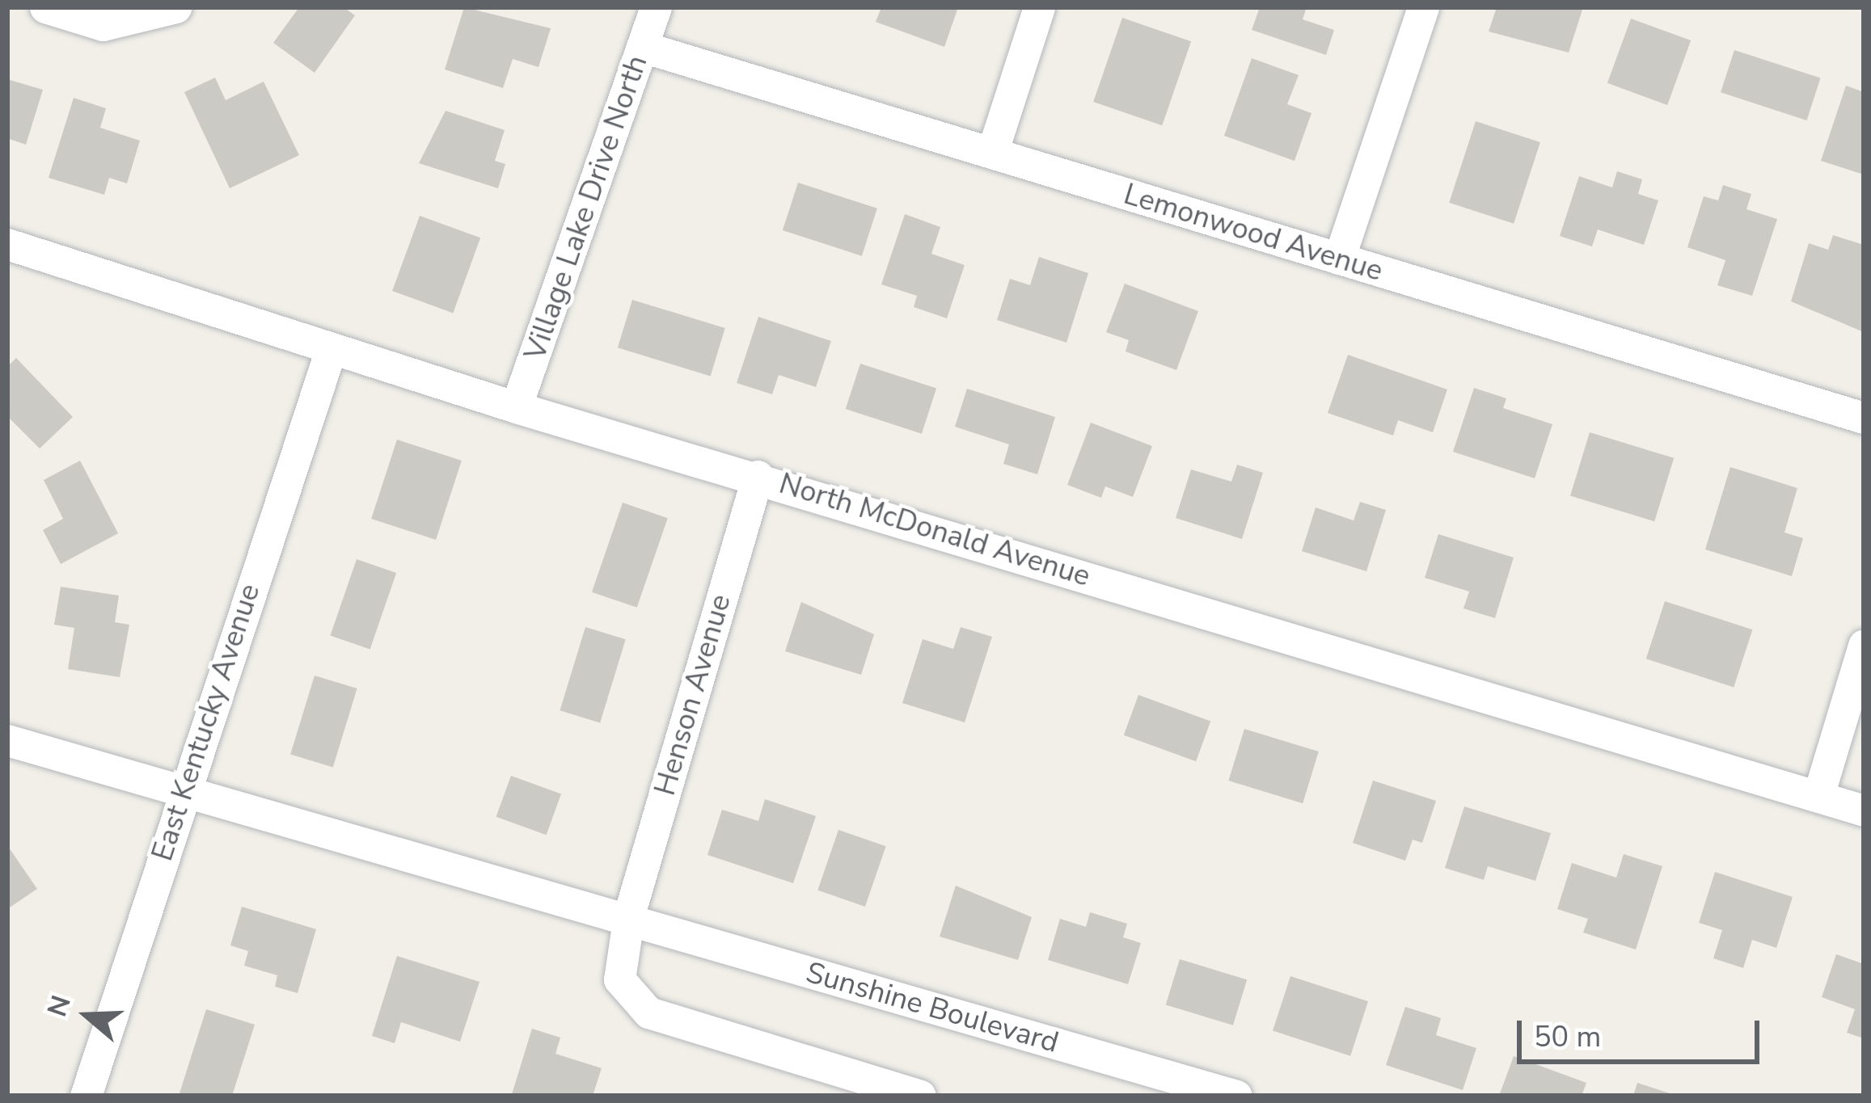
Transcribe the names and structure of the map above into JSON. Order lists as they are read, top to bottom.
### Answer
{
  "streets": {
    "street": [
      "Village Lake Drive North",
      "Lemonwood Avenue",
      "North McDonald Avenue",
      "Henson Avenue",
      "East Kentucky Avenue",
      "Sunshine Boulevard"
    ]
  },
  "crossings": [
    ["Village Lake Drive North", "Lemonwood Avenue"],
    ["Village Lake Drive North", "North McDonald Avenue"],
    ["North McDonald Avenue", "Henson Avenue"],
    ["North McDonald Avenue", "East Kentucky Avenue"],
    ["Henson Avenue", "Sunshine Boulevard"],
    ["East Kentucky Avenue", "Sunshine Boulevard"]
  ],
  "scale_bar": "50 m",
  "north": "left"
}
